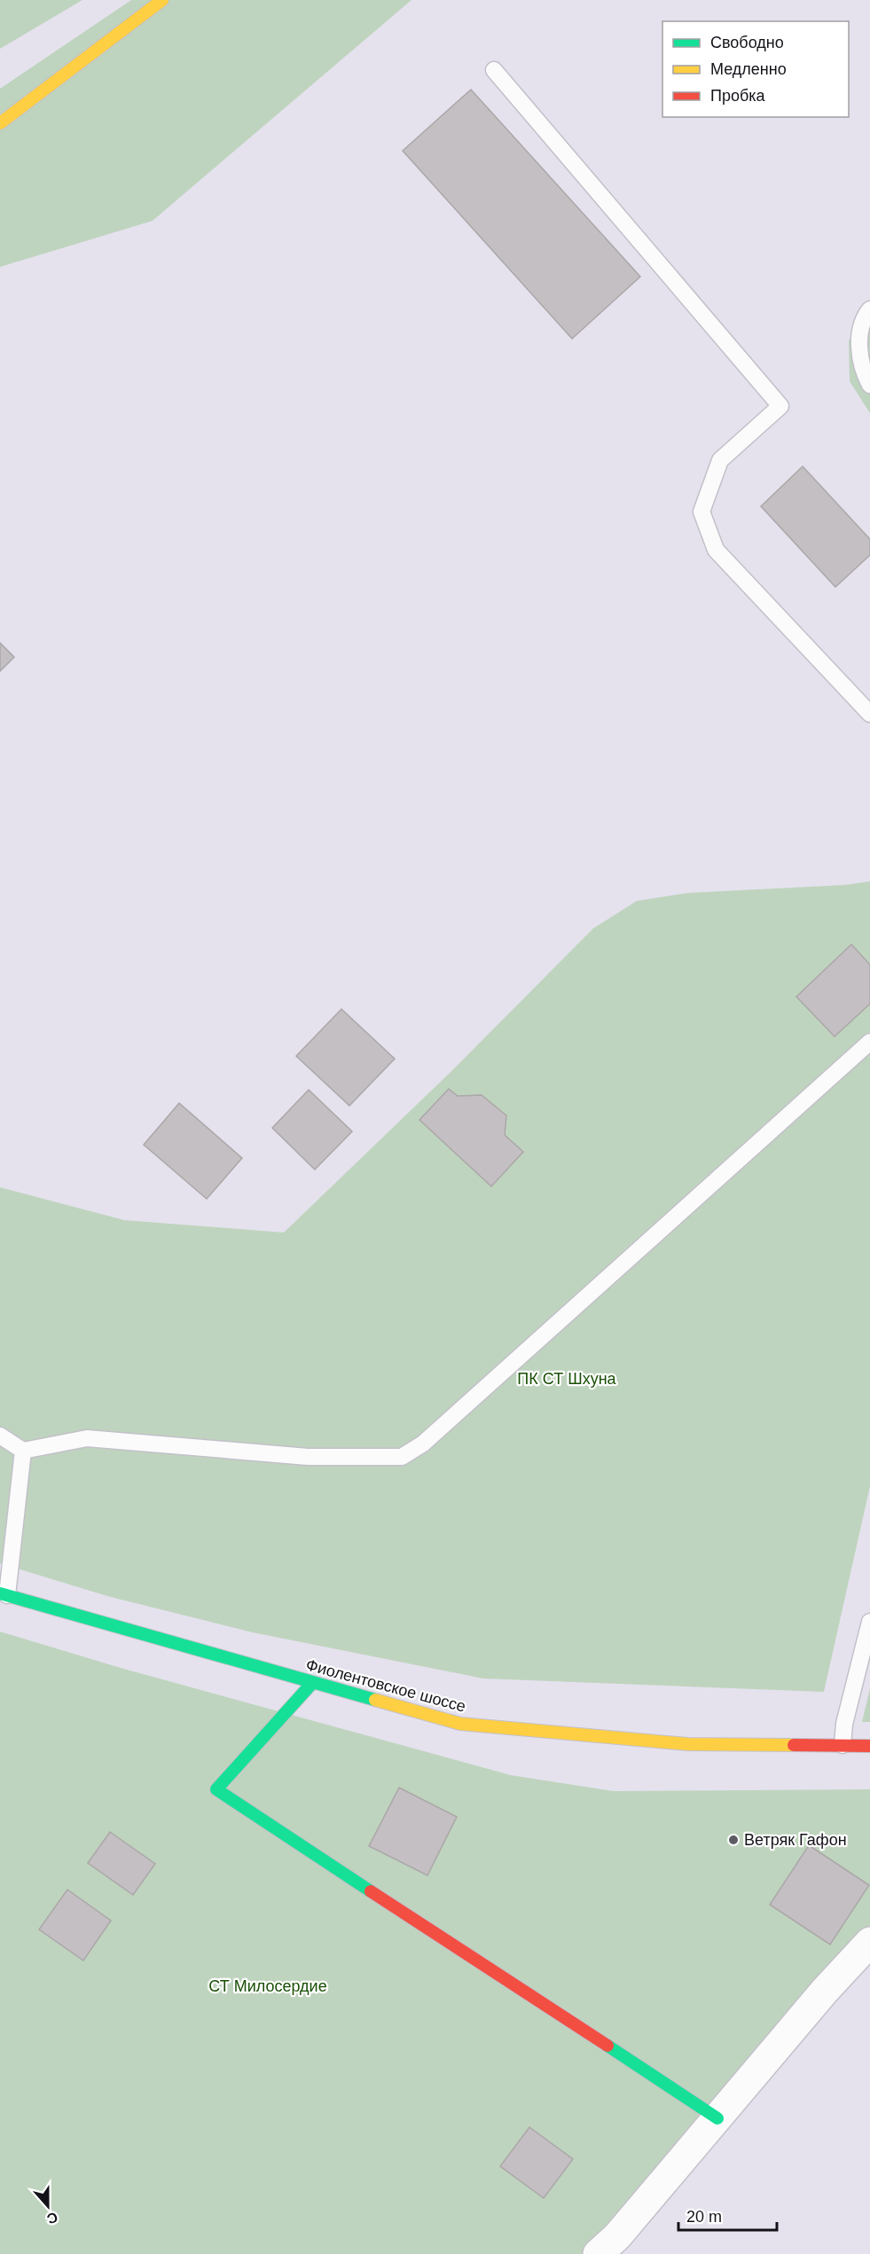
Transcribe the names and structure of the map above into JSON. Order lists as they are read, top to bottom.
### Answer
{
  "streets": {
    "street": ["Фиолентовское шоссе"]
  },
  "parks": ["ПК СТ Шхуна", "СТ Милосердие"],
  "places": ["Ветряк Гафон"],
  "legend": ["Свободно", "Медленно", "Пробка"],
  "scale_bar": "20 m",
  "north": "bottom"
}
